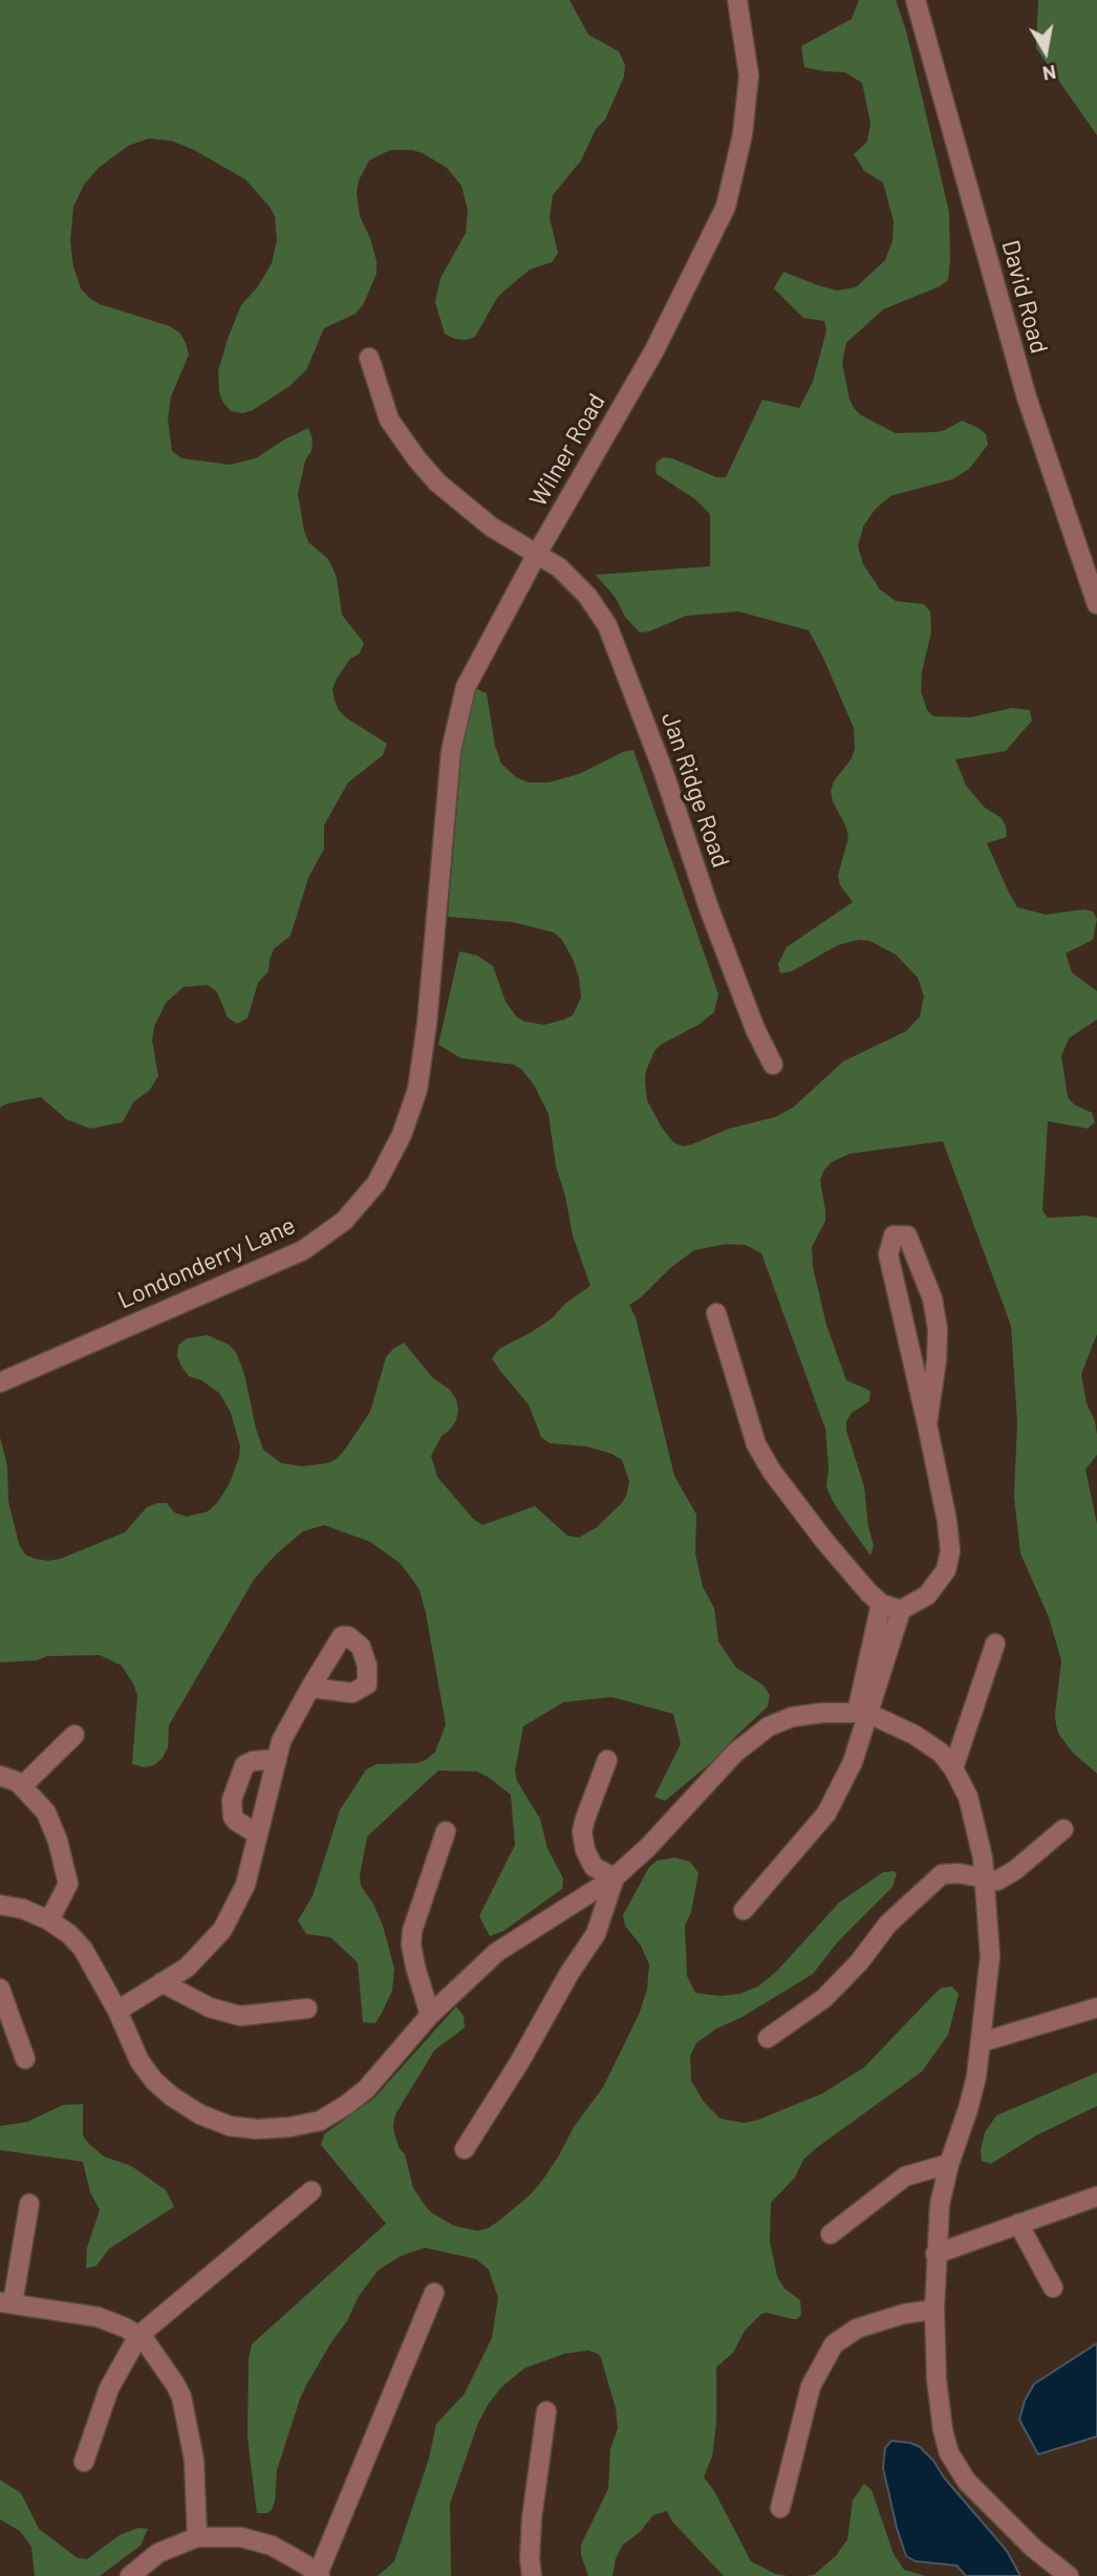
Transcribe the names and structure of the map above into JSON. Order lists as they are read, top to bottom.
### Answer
{
  "streets": {
    "street": [
      "David Road",
      "Wilner Road",
      "Jan Ridge Road",
      "Londonderry Lane"
    ]
  },
  "crossings": [
    ["Wilner Road", "Jan Ridge Road"],
    ["Wilner Road", "Londonderry Lane"]
  ],
  "north": "bottom"
}
